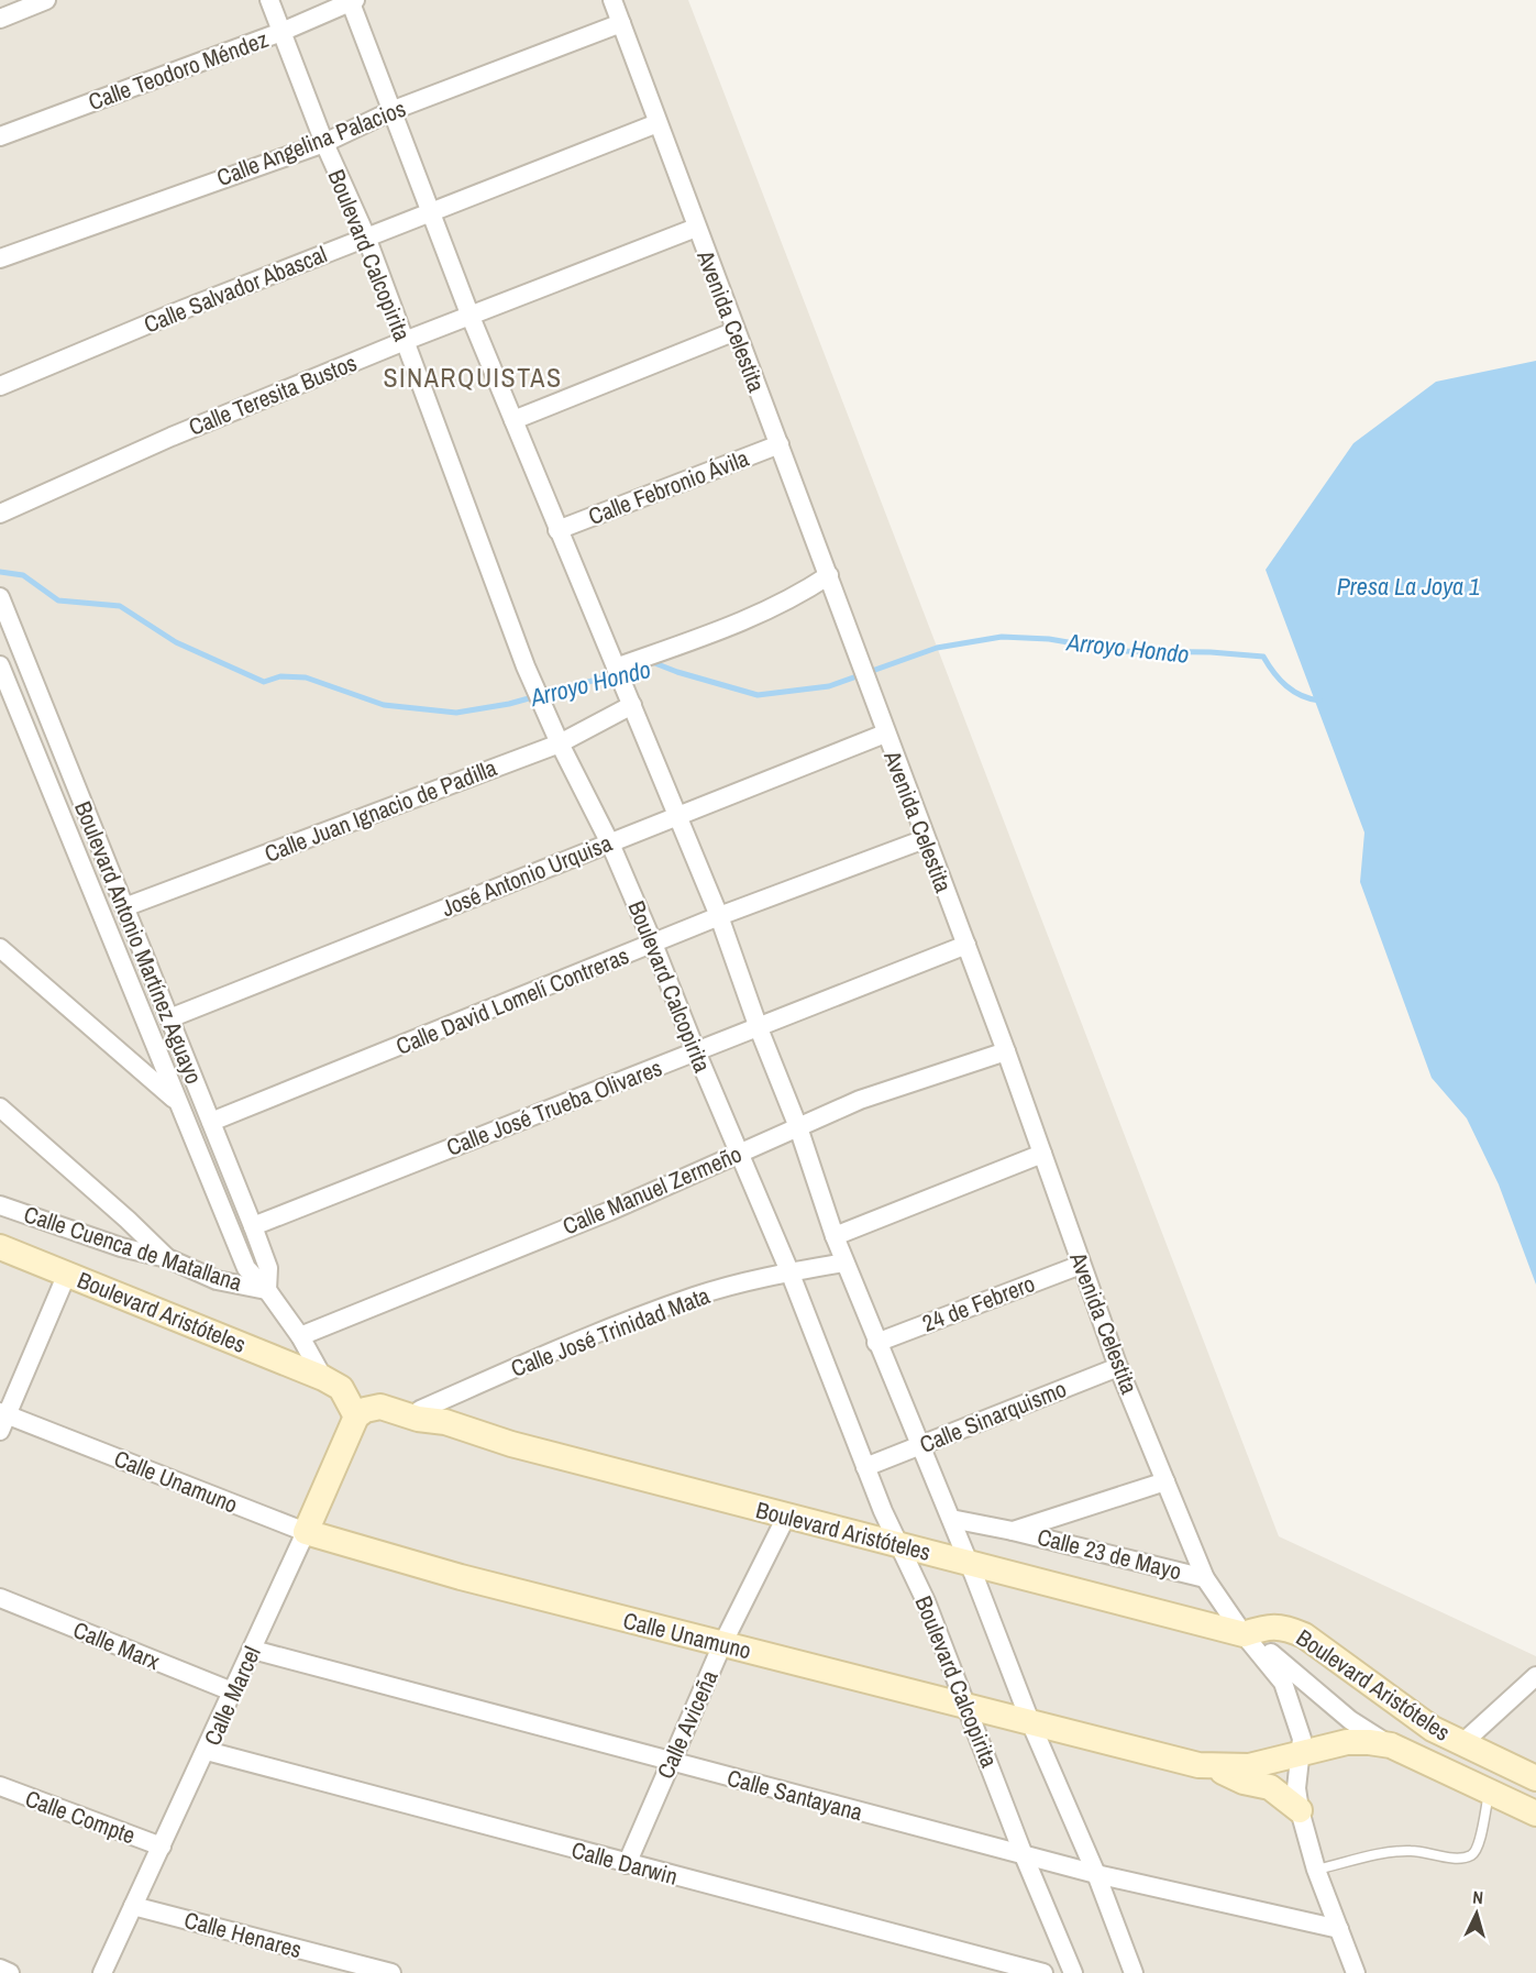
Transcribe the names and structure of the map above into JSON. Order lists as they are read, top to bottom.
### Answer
{
  "streets": {
    "street": [
      "Calle Teodoro Méndez",
      "Calle Angelina Palacios",
      "Boulevard Calcopirita",
      "Calle Salvador Abascal",
      "Avenida Celestita",
      "Calle Teresita Bustos",
      "Calle Febronio Ávila",
      "Calle Juan Ignacio de Padilla",
      "José Antonio Urquisa",
      "Boulevard Antonio Martínez Aguayo",
      "Calle David Lomelí Contreras",
      "Calle José Trueba Olivares",
      "Calle Manuel Zermeño",
      "Calle Cuenca de Matallana",
      "24 de Febrero",
      "Boulevard Aristóteles",
      "Calle José Trinidad Mata",
      "Calle Sinarquismo",
      "Calle Unamuno",
      "Calle 23 de Mayo",
      "Calle Marx",
      "Calle Marcel",
      "Calle Aviceña",
      "Calle Santayana",
      "Calle Compte",
      "Calle Darwin",
      "Calle Henares"
    ]
  },
  "crossings": [
    ["Calle Teodoro Méndez", "Boulevard Calcopirita"],
    ["Calle Angelina Palacios", "Boulevard Calcopirita"],
    ["Calle Angelina Palacios", "Avenida Celestita"],
    ["Boulevard Calcopirita", "Calle Salvador Abascal"],
    ["Boulevard Calcopirita", "Calle Teresita Bustos"],
    ["Boulevard Calcopirita", "Calle Juan Ignacio de Padilla"],
    ["Boulevard Calcopirita", "José Antonio Urquisa"],
    ["Boulevard Calcopirita", "Calle David Lomelí Contreras"],
    ["Boulevard Calcopirita", "Calle José Trueba Olivares"],
    ["Boulevard Calcopirita", "Calle Manuel Zermeño"],
    ["Boulevard Calcopirita", "Boulevard Aristóteles"],
    ["Boulevard Calcopirita", "Calle José Trinidad Mata"],
    ["Boulevard Calcopirita", "Calle Sinarquismo"],
    ["Boulevard Calcopirita", "Calle Unamuno"],
    ["Boulevard Calcopirita", "Calle Santayana"],
    ["Calle Salvador Abascal", "Avenida Celestita"],
    ["Avenida Celestita", "Calle Teresita Bustos"],
    ["Avenida Celestita", "Calle Febronio Ávila"],
    ["Avenida Celestita", "Calle Juan Ignacio de Padilla"],
    ["Avenida Celestita", "José Antonio Urquisa"],
    ["Avenida Celestita", "Calle David Lomelí Contreras"],
    ["Avenida Celestita", "Calle José Trueba Olivares"],
    ["Avenida Celestita", "Calle Manuel Zermeño"],
    ["Avenida Celestita", "24 de Febrero"],
    ["Avenida Celestita", "Boulevard Aristóteles"],
    ["Avenida Celestita", "Calle Sinarquismo"],
    ["Avenida Celestita", "Calle Unamuno"],
    ["Avenida Celestita", "Calle 23 de Mayo"],
    ["Avenida Celestita", "Calle Santayana"],
    ["Calle Juan Ignacio de Padilla", "Boulevard Antonio Martínez Aguayo"],
    ["José Antonio Urquisa", "Boulevard Antonio Martínez Aguayo"],
    ["Boulevard Antonio Martínez Aguayo", "Calle David Lomelí Contreras"],
    ["Boulevard Antonio Martínez Aguayo", "Calle José Trueba Olivares"],
    ["Boulevard Antonio Martínez Aguayo", "Calle Manuel Zermeño"],
    ["Boulevard Antonio Martínez Aguayo", "Calle Cuenca de Matallana"],
    ["Boulevard Antonio Martínez Aguayo", "Boulevard Aristóteles"],
    ["Boulevard Aristóteles", "Calle José Trinidad Mata"],
    ["Boulevard Aristóteles", "Calle Unamuno"],
    ["Boulevard Aristóteles", "Calle Marcel"],
    ["Boulevard Aristóteles", "Calle Aviceña"],
    ["Calle Unamuno", "Calle Marcel"],
    ["Calle Unamuno", "Calle Aviceña"],
    ["Calle Marx", "Calle Marcel"],
    ["Calle Marcel", "Calle Santayana"],
    ["Calle Marcel", "Calle Compte"],
    ["Calle Marcel", "Calle Darwin"],
    ["Calle Marcel", "Calle Henares"],
    ["Calle Aviceña", "Calle Santayana"],
    ["Calle Aviceña", "Calle Darwin"]
  ],
  "districts": ["SINARQUISTAS"],
  "water": ["Presa La Joya 1", "Arroyo Hondo"],
  "north": "top"
}
